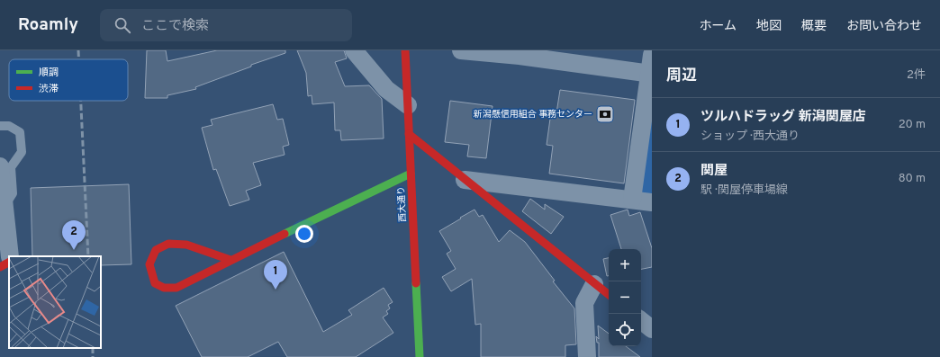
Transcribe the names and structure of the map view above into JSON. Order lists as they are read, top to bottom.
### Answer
{
  "streets": {
    "main road": ["西大通り"]
  },
  "places": {
    "bank": ["新潟懸信用組合 事務センター"]
  },
  "legend": ["順調", "渋滞"],
  "page": {
    "header": "Roamly",
    "search": "ここで検索",
    "nav": [
      "ホーム",
      "地図",
      "概要",
      "お問い合わせ"
    ],
    "heading": ["周辺", "2件"],
    "list": [
      {
        "mark": "1",
        "name": "ツルハドラッグ 新潟関屋店",
        "note": "ショップ · 西大通り",
        "value": "20 m"
      },
      {
        "mark": "2",
        "name": "関屋",
        "note": "駅 · 関屋停車場線",
        "value": "80 m"
      }
    ],
    "pins": ["2", "1"],
    "map_buttons": ["+", "−"]
  }
}
